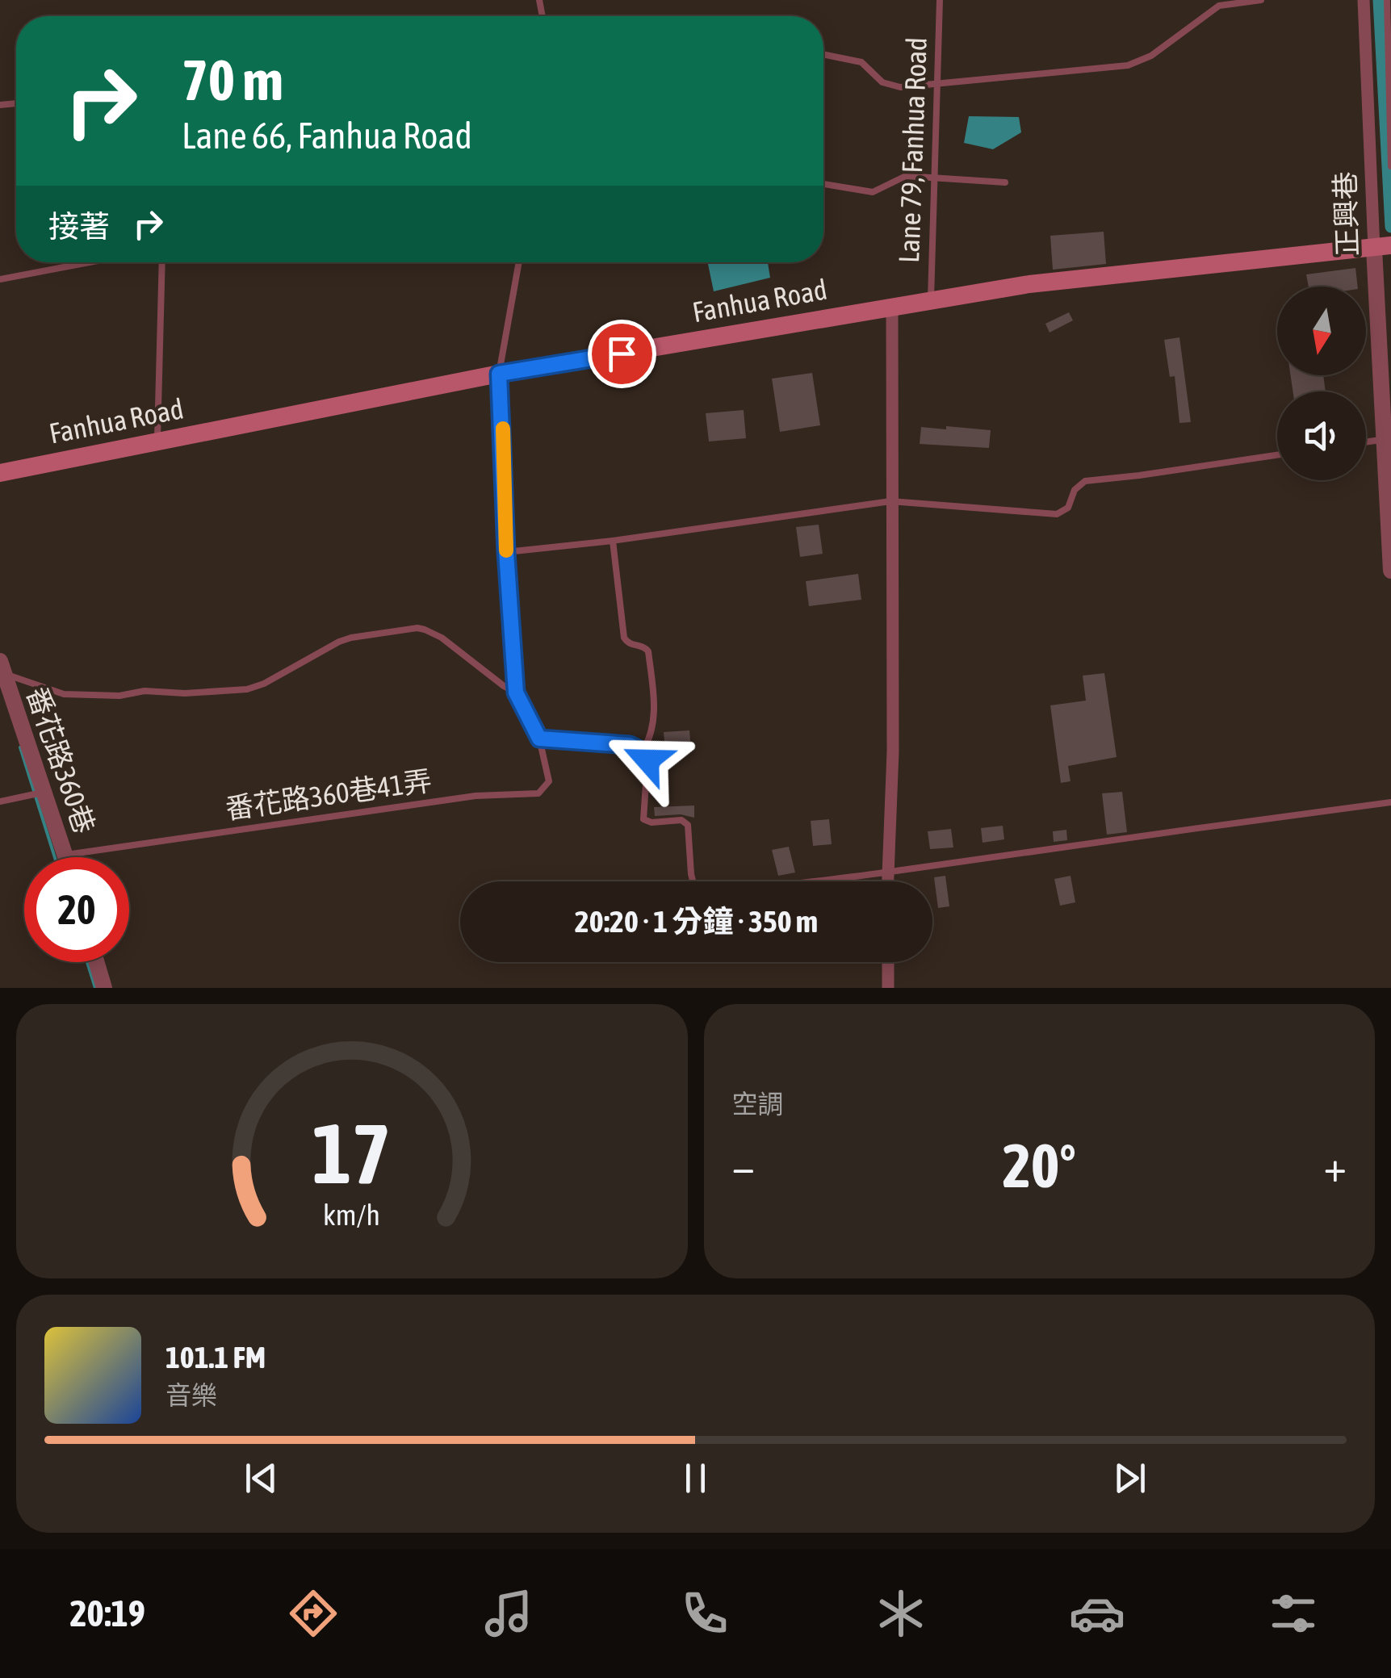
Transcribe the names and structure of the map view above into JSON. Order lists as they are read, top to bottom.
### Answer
{
  "streets": {
    "main road": ["Fanhua Road"],
    "street": ["正興巷", "番花路360巷"],
    "lane": ["Lane 79, Fanhua Road", "番花路360巷41弄"]
  },
  "crossings": [
    ["Lane 79, Fanhua Road", "Fanhua Road"],
    ["正興巷", "Fanhua Road"],
    ["番花路360巷", "番花路360巷41弄"]
  ],
  "north": "bottom",
  "page": {
    "turn": ["70 m", "Lane 66, Fanhua Road"],
    "then": "接著",
    "limit": "20",
    "trip": "20:20 · 1 分鐘 · 350 m",
    "tile": "空調",
    "heat": ["−", "20°", "+"],
    "song": ["101.1 FM", "音樂"],
    "tabs": "20:19",
    "gauge": ["17", "km/h"]
  }
}
